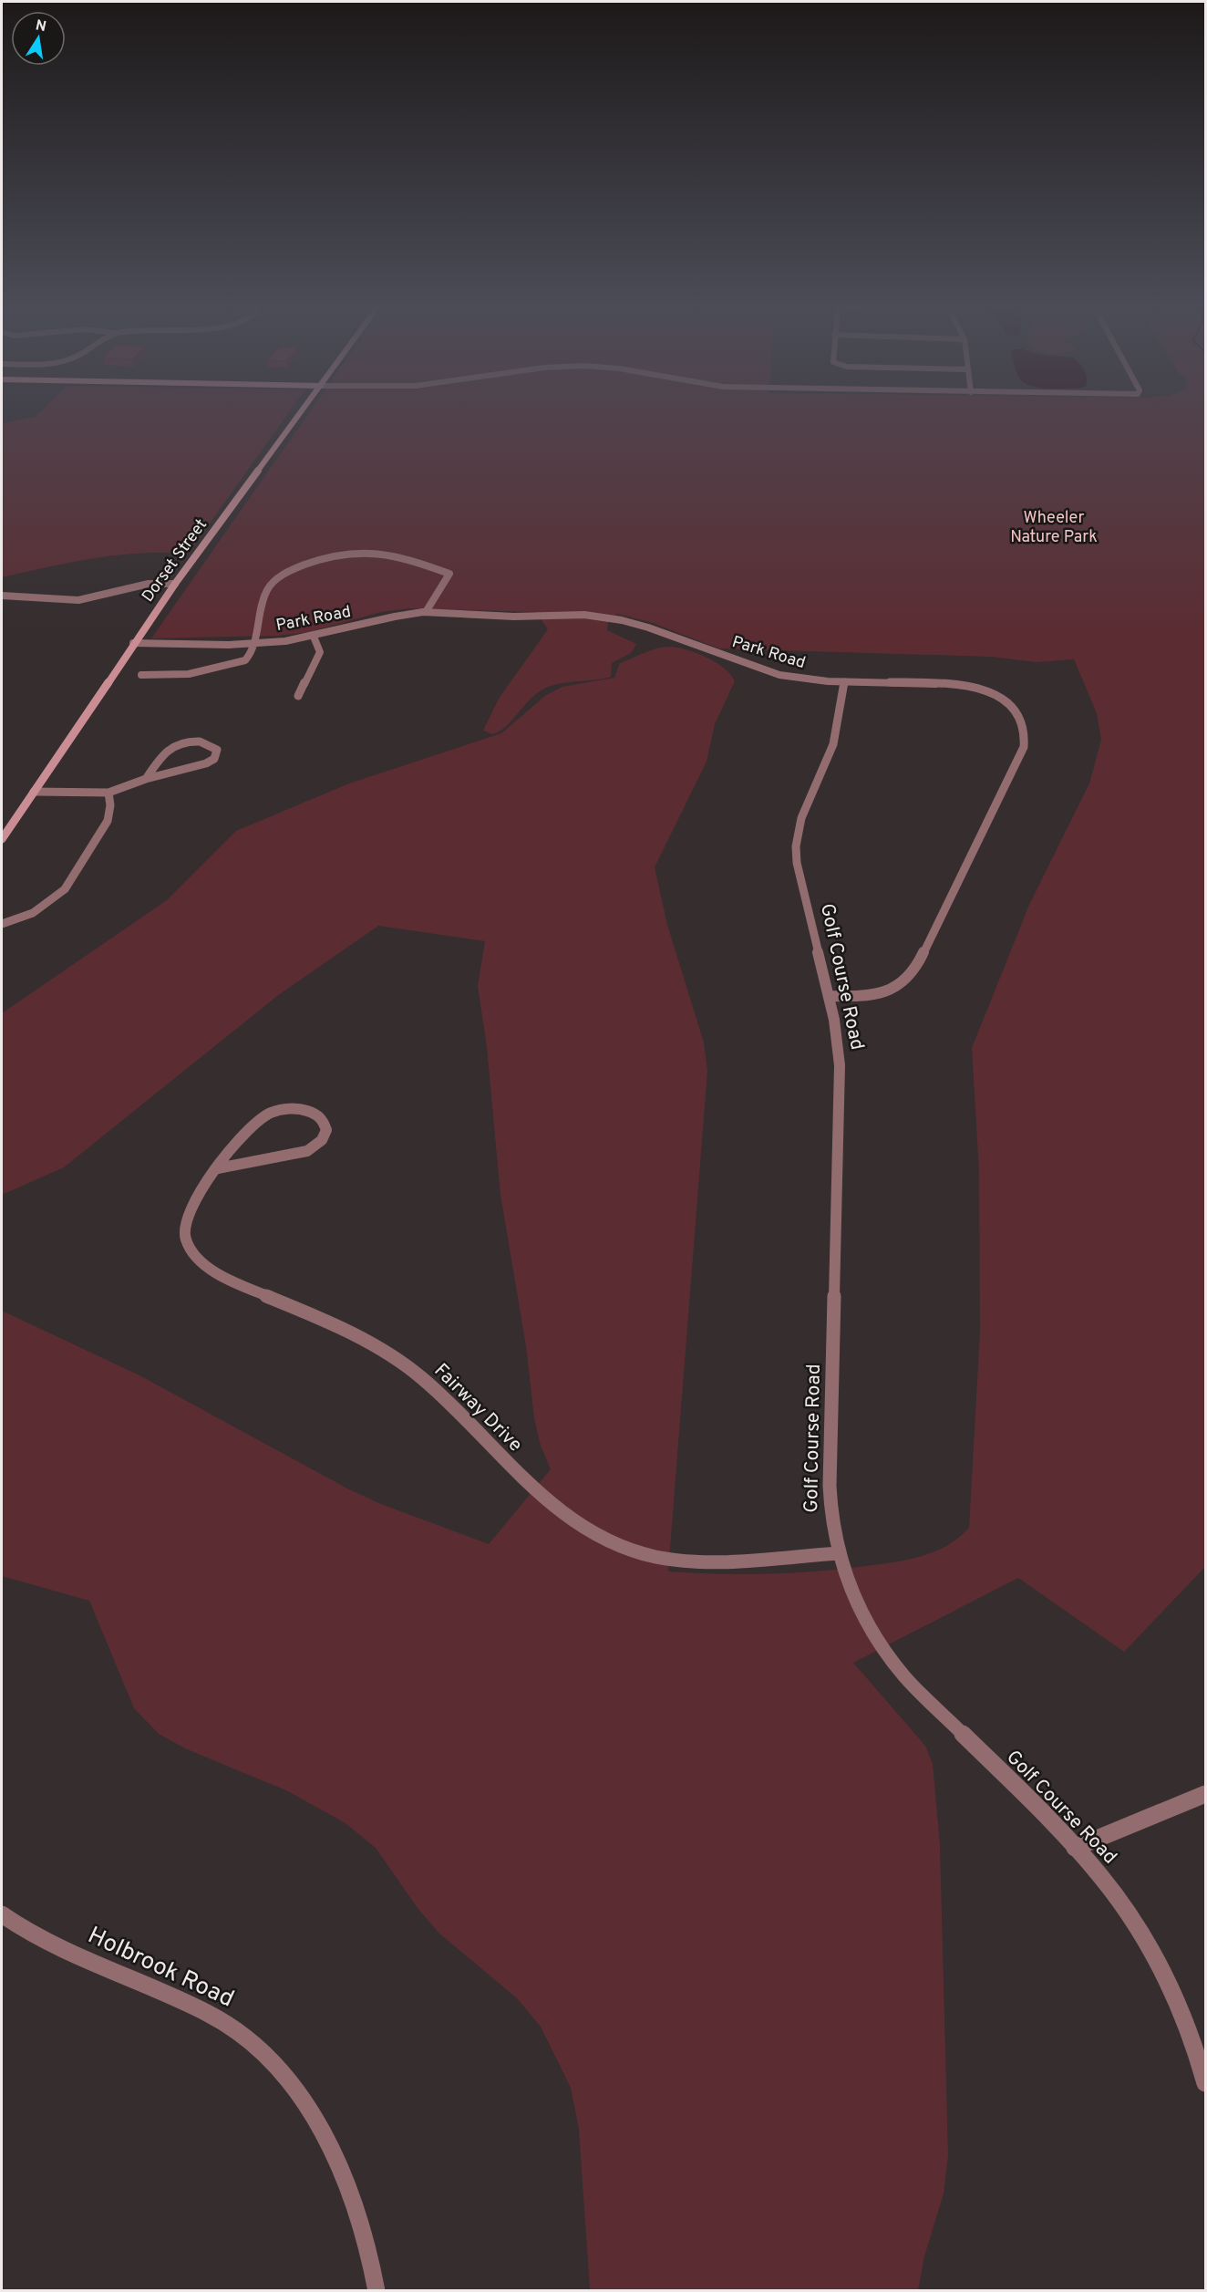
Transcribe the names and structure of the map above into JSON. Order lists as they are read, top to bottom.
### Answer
{
  "streets": {
    "street": [
      "Dorset Street",
      "Park Road",
      "Golf Course Road",
      "Fairway Drive",
      "Holbrook Road"
    ]
  },
  "crossings": [
    ["Dorset Street", "Park Road"],
    ["Park Road", "Golf Course Road"],
    ["Golf Course Road", "Fairway Drive"]
  ],
  "parks": ["Wheeler Nature Park"],
  "north": "top"
}
